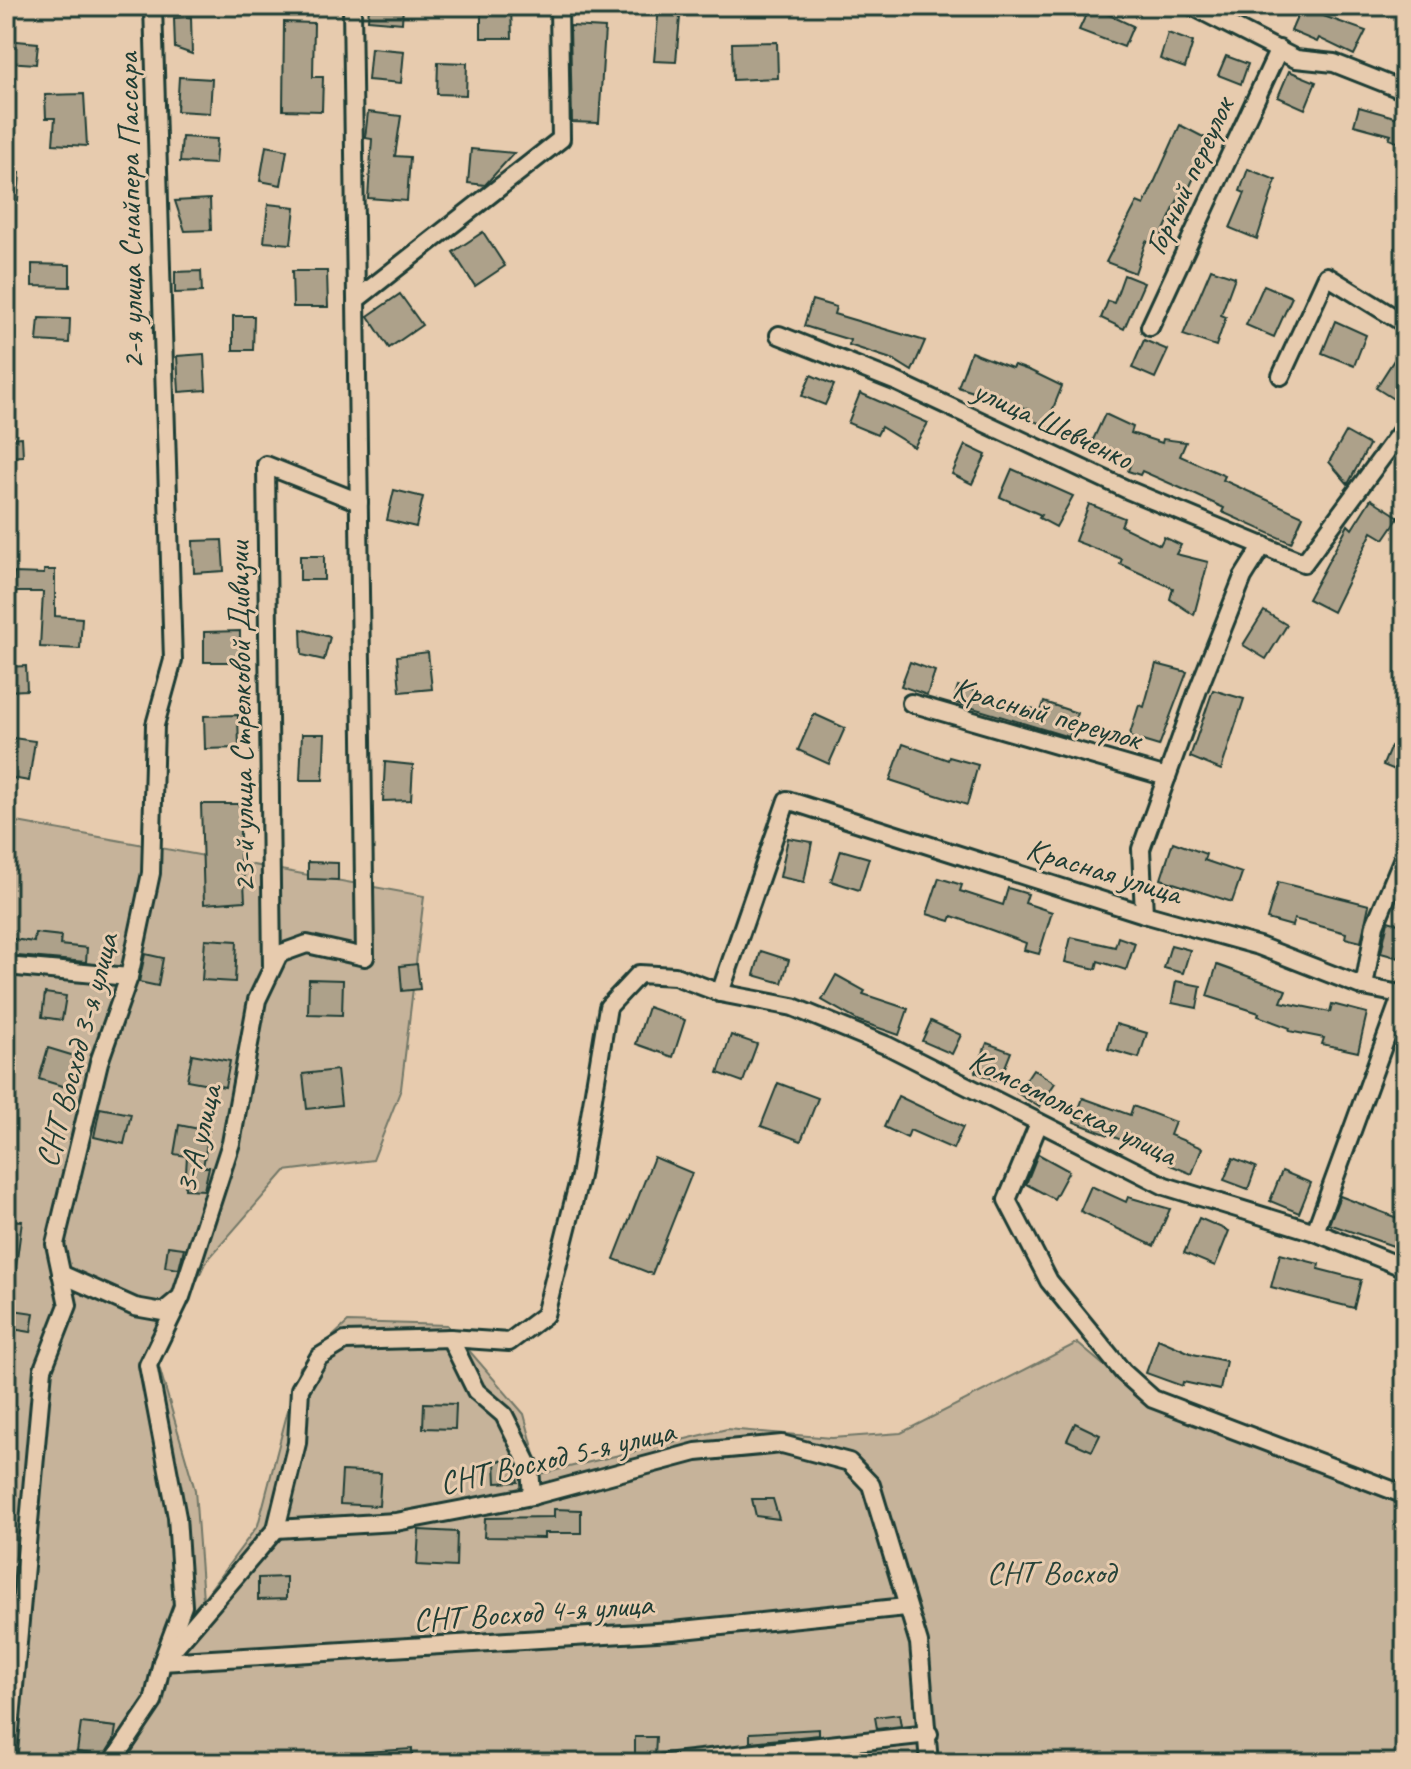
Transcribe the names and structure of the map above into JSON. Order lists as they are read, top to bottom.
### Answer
{
  "streets": {
    "street": [
      "Горный переулок",
      "2-я улица Снайпера Пассара",
      "улица Шевченко",
      "Красный переулок",
      "23-й улица Стрелковой Дивизии",
      "Красная улица",
      "СНТ Восход 3-я улица",
      "Комсомольская улица",
      "3-А улица",
      "СНТ Восход 5-я улица",
      "СНТ Восход 4-я улица"
    ]
  },
  "crossings": [
    ["2-я улица Снайпера Пассара", "СНТ Восход 3-я улица"],
    ["улица Шевченко", "Красный переулок"],
    ["Красный переулок", "Красная улица"],
    ["23-й улица Стрелковой Дивизии", "3-А улица"],
    ["Красная улица", "Комсомольская улица"],
    ["Комсомольская улица", "СНТ Восход 5-я улица"],
    ["3-А улица", "СНТ Восход 4-я улица"],
    ["СНТ Восход 5-я улица", "СНТ Восход 4-я улица"]
  ],
  "parks": ["СНТ Восход"]
}
